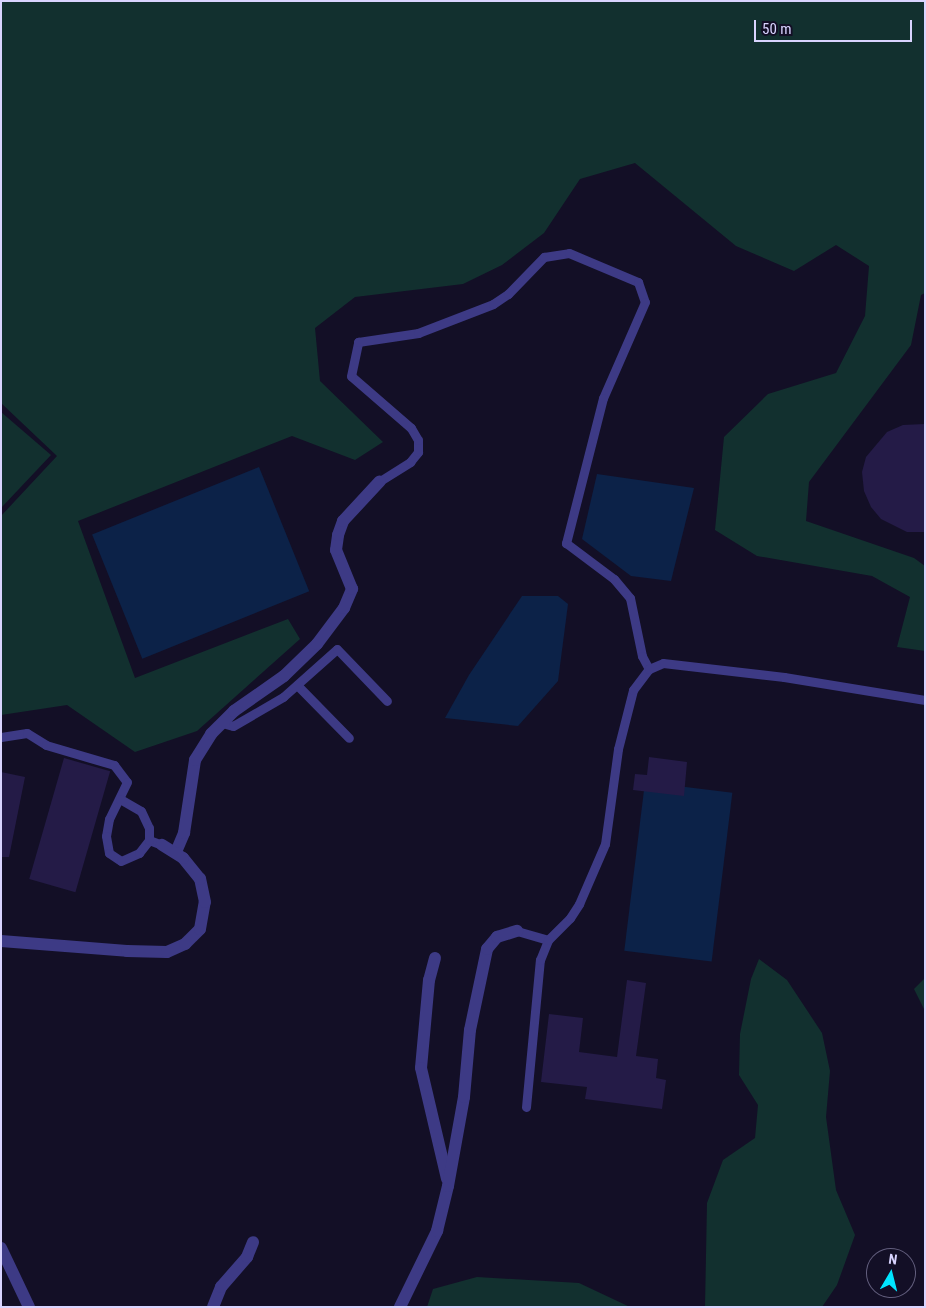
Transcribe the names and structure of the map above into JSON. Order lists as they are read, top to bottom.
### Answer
{
  "scale_bar": "50 m",
  "north": "top"
}
